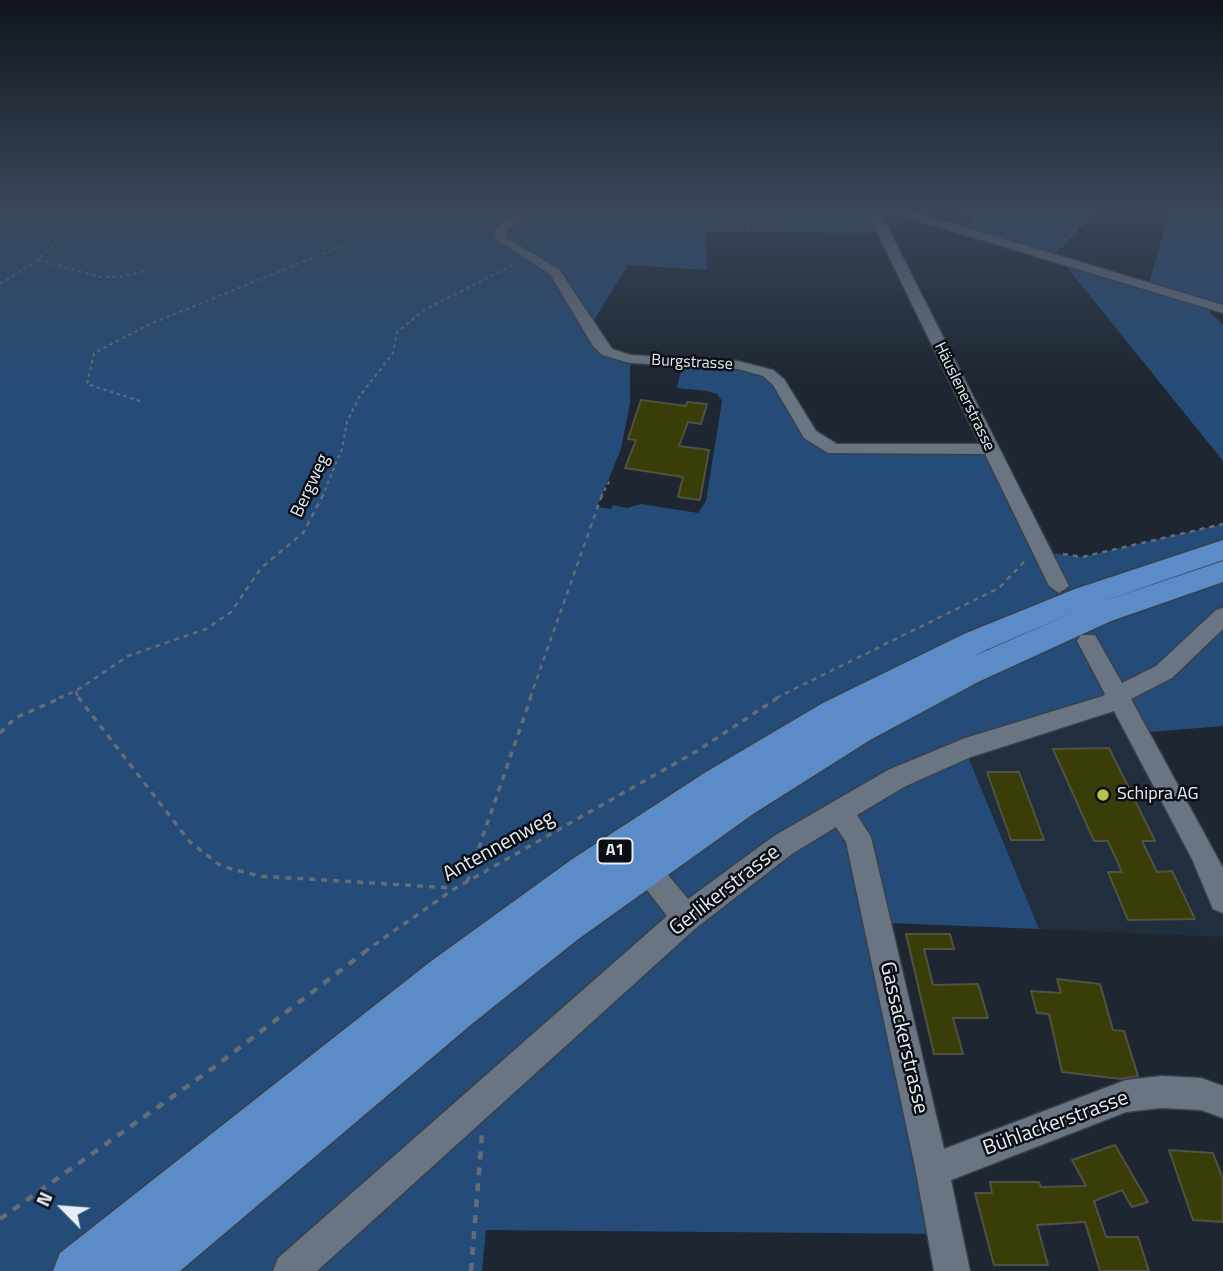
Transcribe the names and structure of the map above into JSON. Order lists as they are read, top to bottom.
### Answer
{
  "streets": {
    "highway": ["A1"],
    "street": [
      "Burgstrasse",
      "Häuslenerstrasse",
      "Gerlikerstrasse",
      "Gassackerstrasse",
      "Bühlackerstrasse"
    ],
    "path": ["Bergweg", "Antennenweg"]
  },
  "crossings": [
    ["Burgstrasse", "Häuslenerstrasse"],
    ["Häuslenerstrasse", "Antennenweg"],
    ["Gerlikerstrasse", "Gassackerstrasse"],
    ["Gassackerstrasse", "Bühlackerstrasse"]
  ],
  "places": ["Schipra AG"],
  "north": "top left"
}
